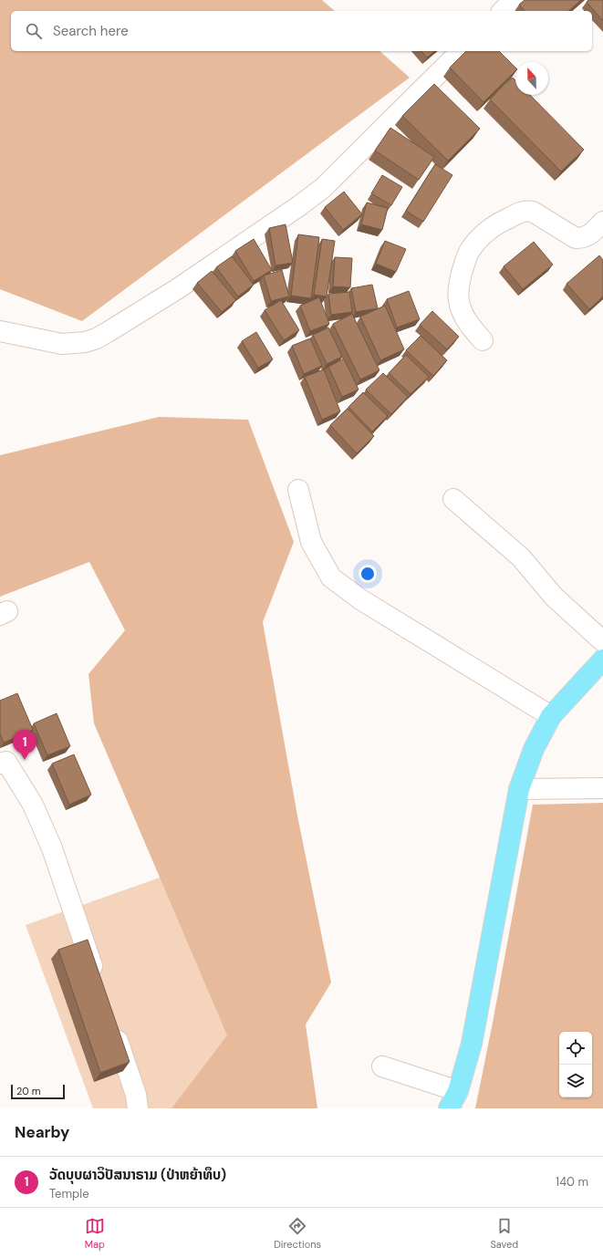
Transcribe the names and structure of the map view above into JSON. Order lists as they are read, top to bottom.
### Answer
{
  "scale_bar": "20 m",
  "north": "top",
  "page": {
    "search": "Search here",
    "pins": "1",
    "scale": "20 m",
    "heading": "Nearby",
    "list": [
      {
        "mark": "1",
        "name": "ວັດບຸບຜາວິປັສນາຣາມ (ປ່າຫຍ້າທຶບ)",
        "note": "Temple",
        "value": "140 m"
      }
    ],
    "nav": ["Map", "Directions", "Saved"]
  }
}
